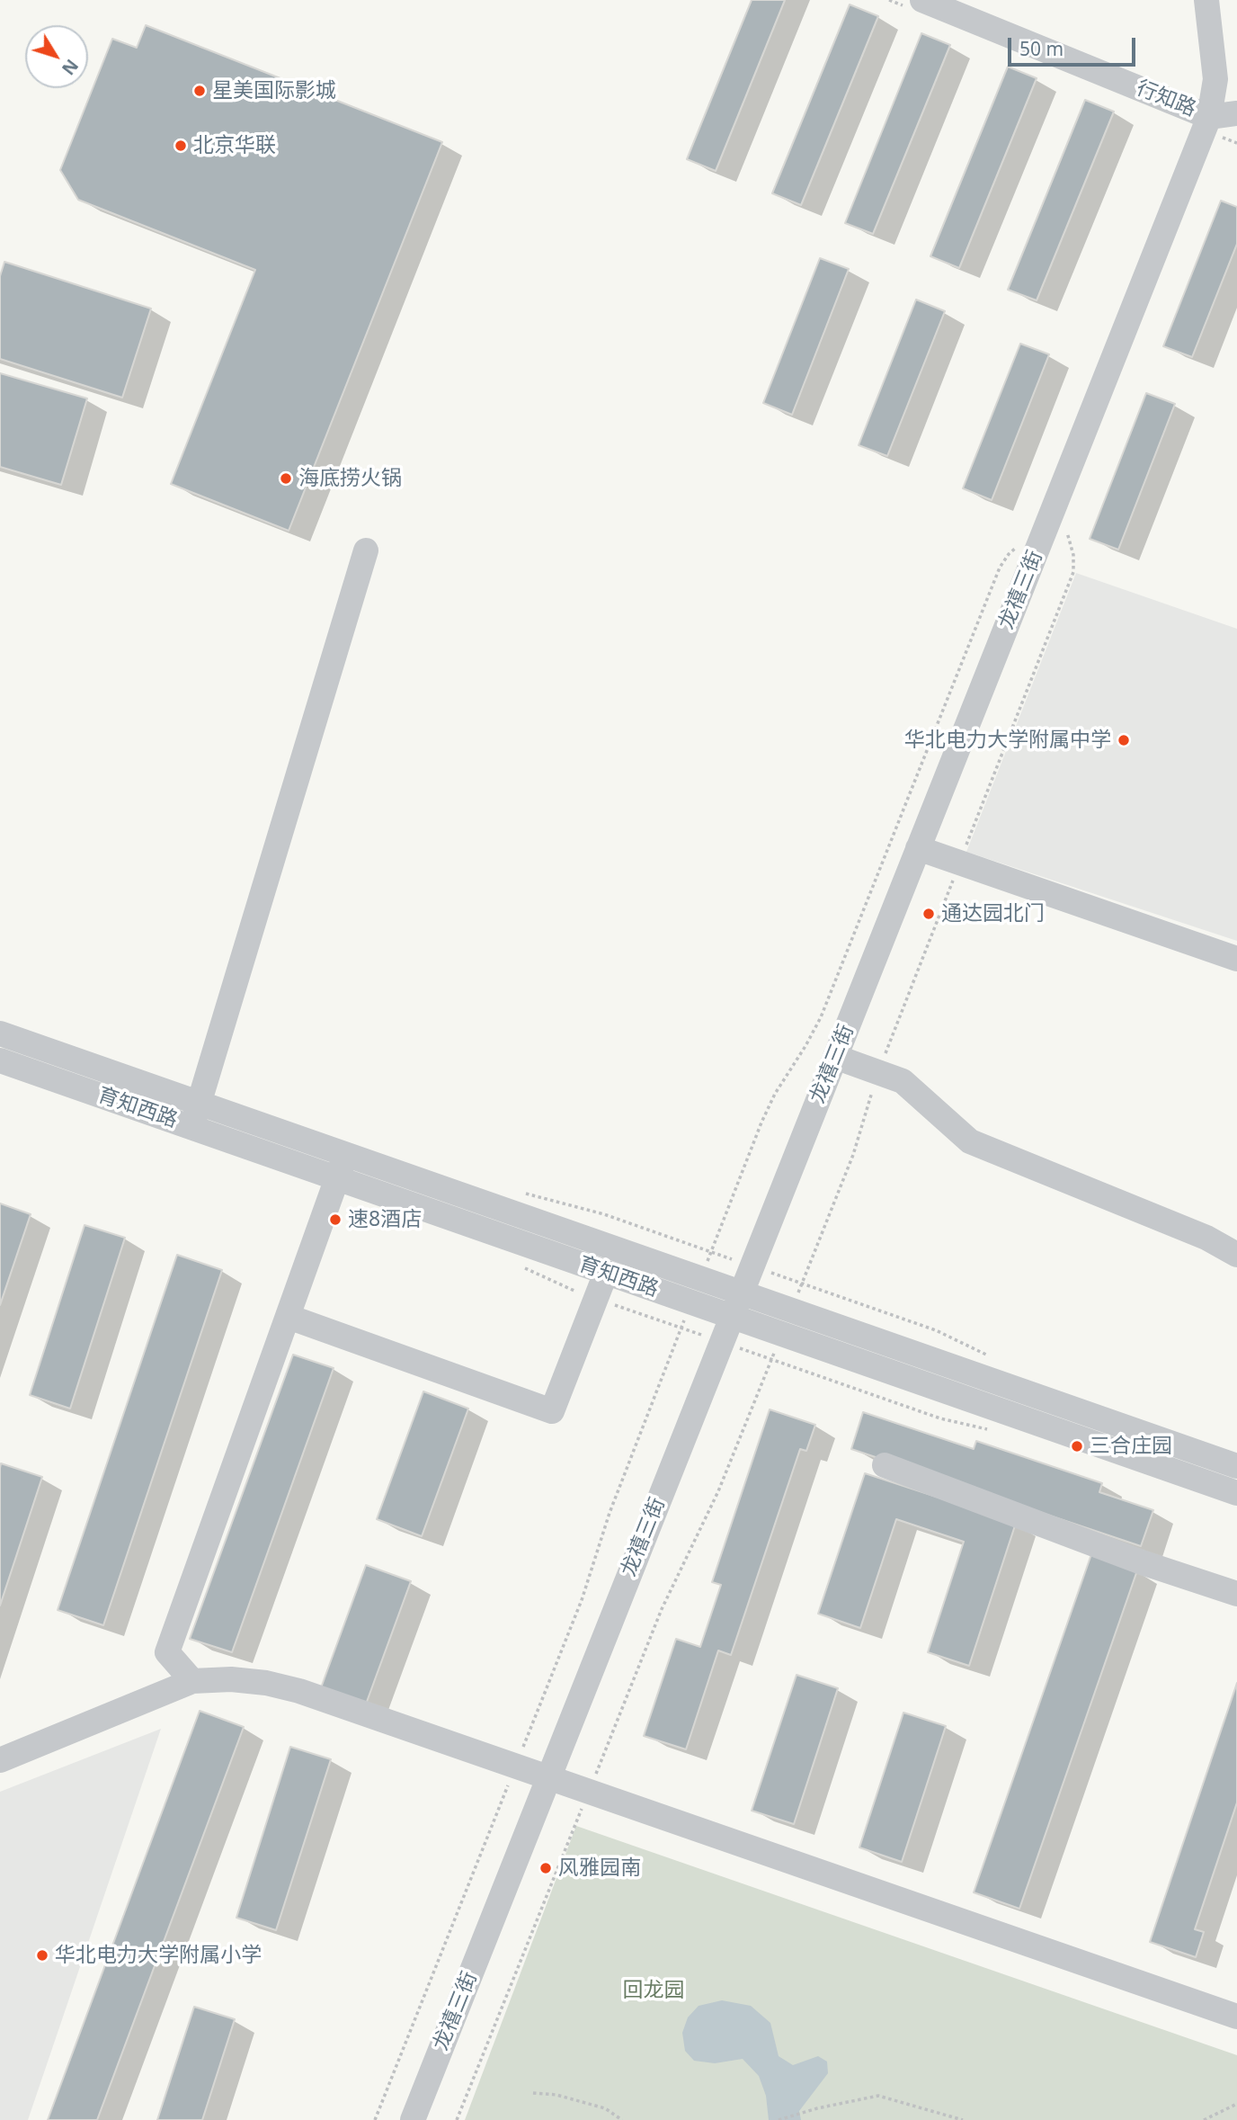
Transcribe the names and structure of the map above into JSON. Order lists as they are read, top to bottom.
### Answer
{
  "streets": {
    "street": ["行知路", "龙禧三街", "育知西路"]
  },
  "crossings": [
    ["行知路", "龙禧三街"],
    ["龙禧三街", "育知西路"]
  ],
  "parks": ["回龙园"],
  "places": [
    "星美国际影城",
    "北京华联",
    "海底捞火锅",
    "华北电力大学附属中学",
    "通达园北门",
    "速8酒店",
    "三合庄园",
    "风雅园南",
    "华北电力大学附属小学"
  ],
  "scale_bar": "50 m",
  "north": "bottom right"
}
